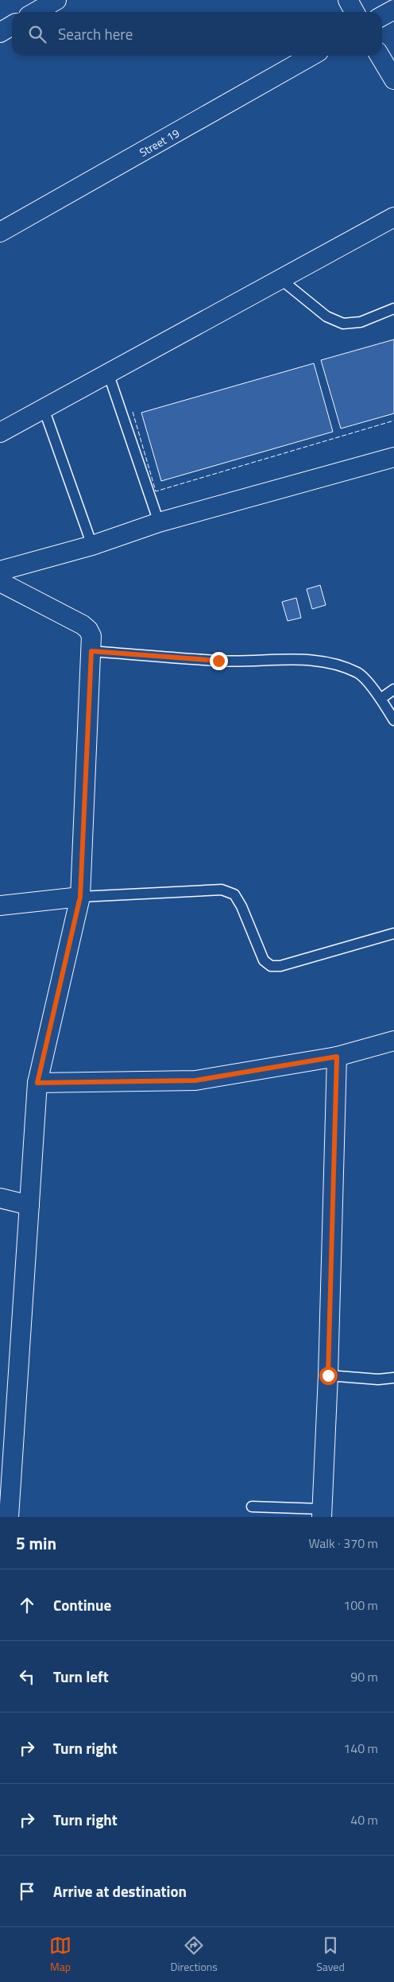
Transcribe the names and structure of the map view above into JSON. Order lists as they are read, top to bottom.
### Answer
{
  "streets": {
    "street": ["Street 19"]
  },
  "page": {
    "search": "Search here",
    "heading": ["5 min", "Walk · 370 m"],
    "list": [
      ["Continue", "100 m"],
      ["Turn left", "90 m"],
      ["Turn right", "140 m"],
      ["Turn right", "40 m"],
      "Arrive at destination"
    ],
    "nav": ["Map", "Directions", "Saved"]
  }
}
